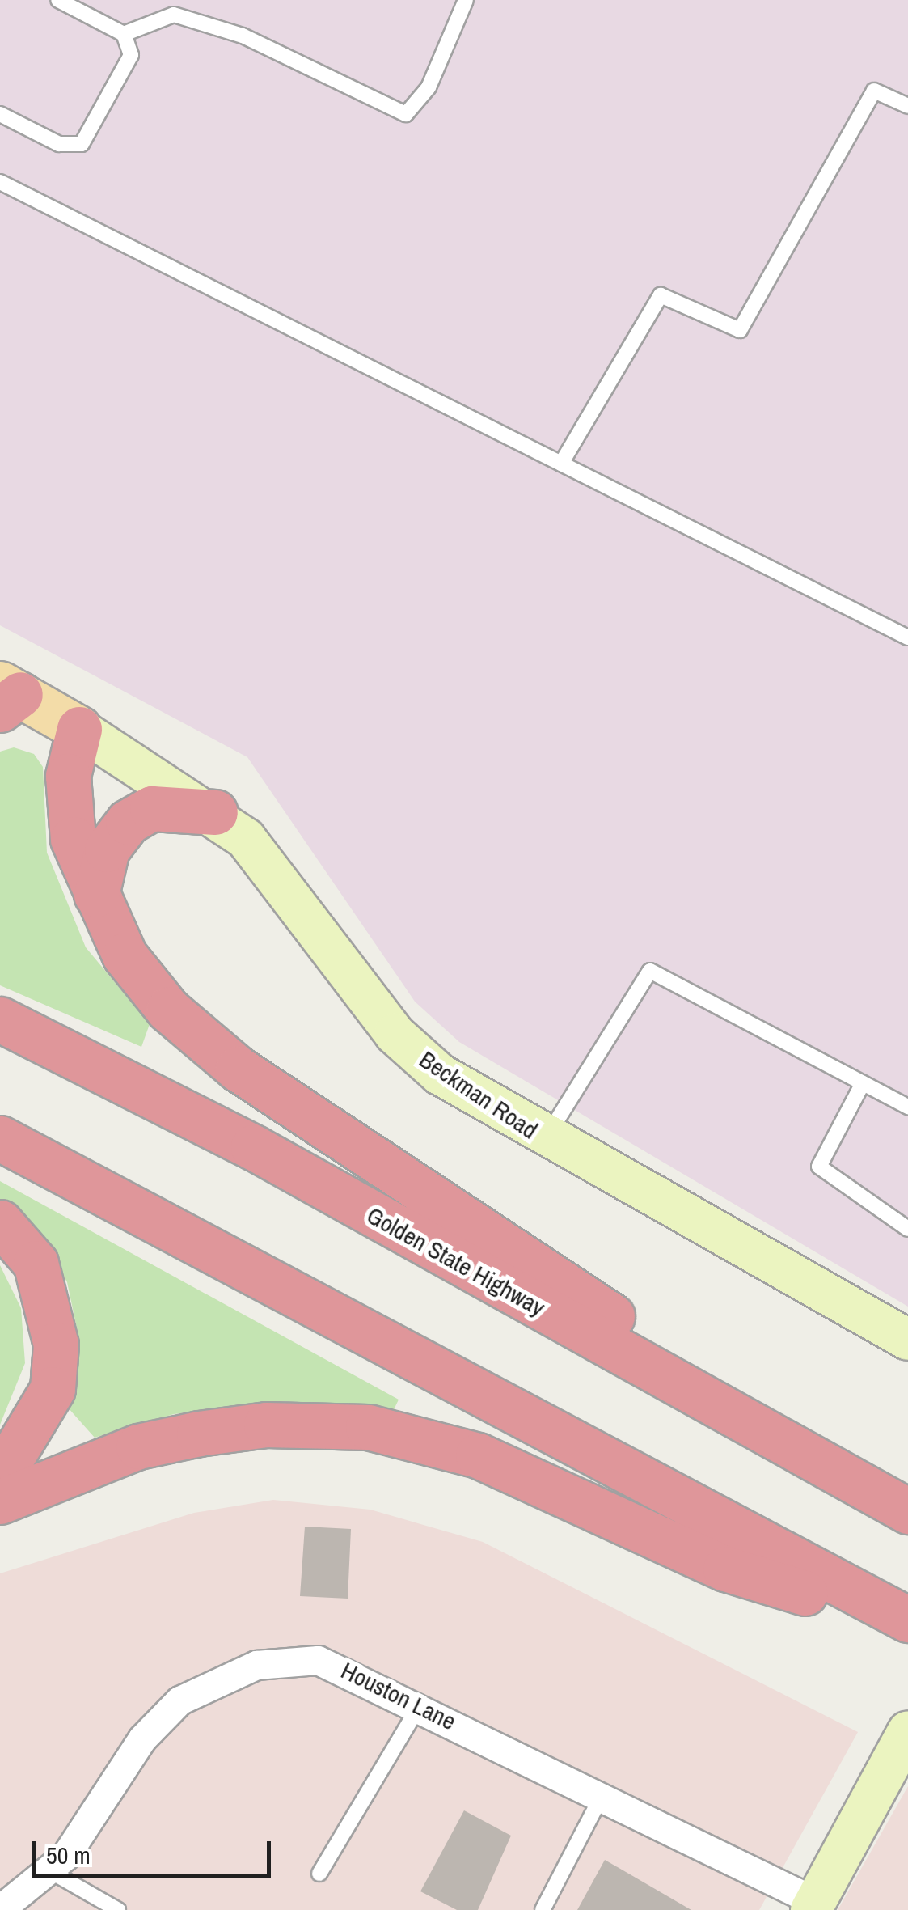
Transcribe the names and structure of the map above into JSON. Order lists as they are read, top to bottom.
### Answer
{
  "streets": {
    "highway": ["Golden State Highway"],
    "main road": ["Beckman Road"],
    "street": ["Houston Lane"]
  },
  "scale_bar": "50 m"
}
